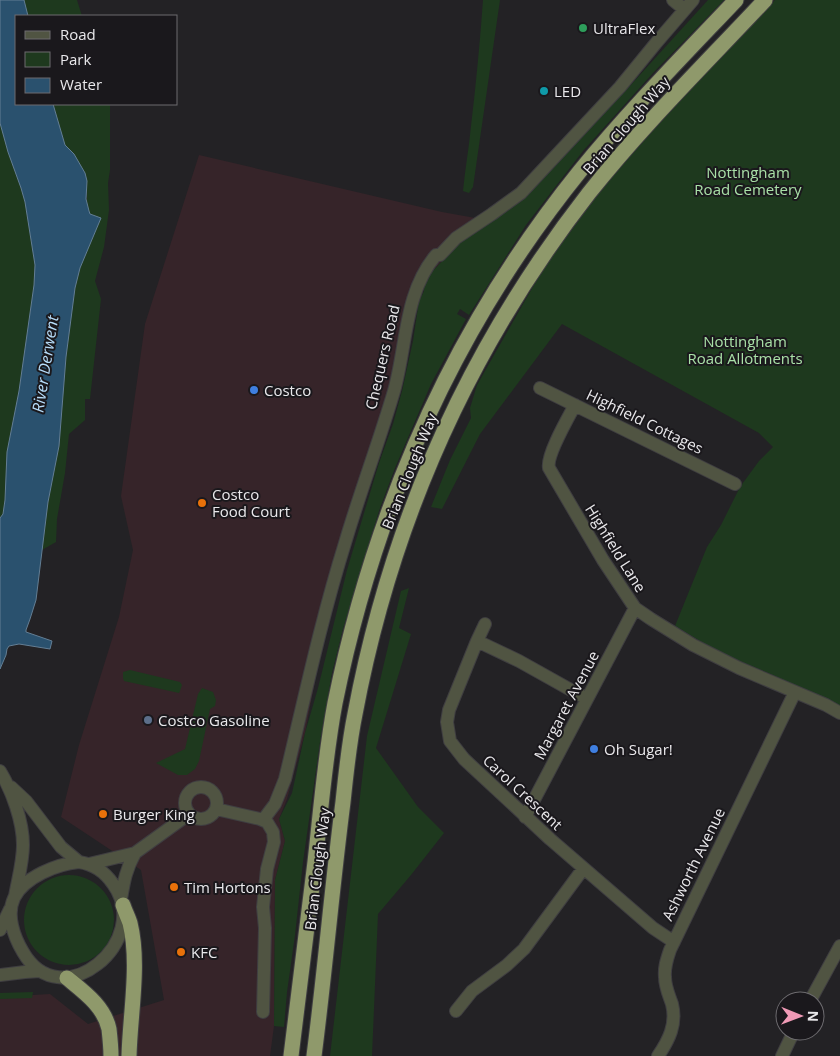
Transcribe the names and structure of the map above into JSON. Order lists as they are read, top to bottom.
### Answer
{
  "streets": {
    "highway": ["Brian Clough Way"],
    "street": [
      "Chequers Road",
      "Highfield Cottages",
      "Highfield Lane",
      "Margaret Avenue",
      "Carol Crescent",
      "Ashworth Avenue"
    ]
  },
  "crossings": [
    ["Highfield Cottages", "Highfield Lane"],
    ["Highfield Lane", "Margaret Avenue"],
    ["Highfield Lane", "Ashworth Avenue"],
    ["Margaret Avenue", "Carol Crescent"],
    ["Carol Crescent", "Ashworth Avenue"]
  ],
  "water": ["River Derwent"],
  "parks": ["Nottingham Road Cemetery", "Nottingham Road Allotments"],
  "places": [
    "UltraFlex",
    "LED",
    "Costco",
    "Costco Food Court",
    "Costco Gasoline",
    "Oh Sugar!",
    "Burger King",
    "Tim Hortons",
    "KFC"
  ],
  "legend": ["Road", "Park", "Water"],
  "north": "right"
}
